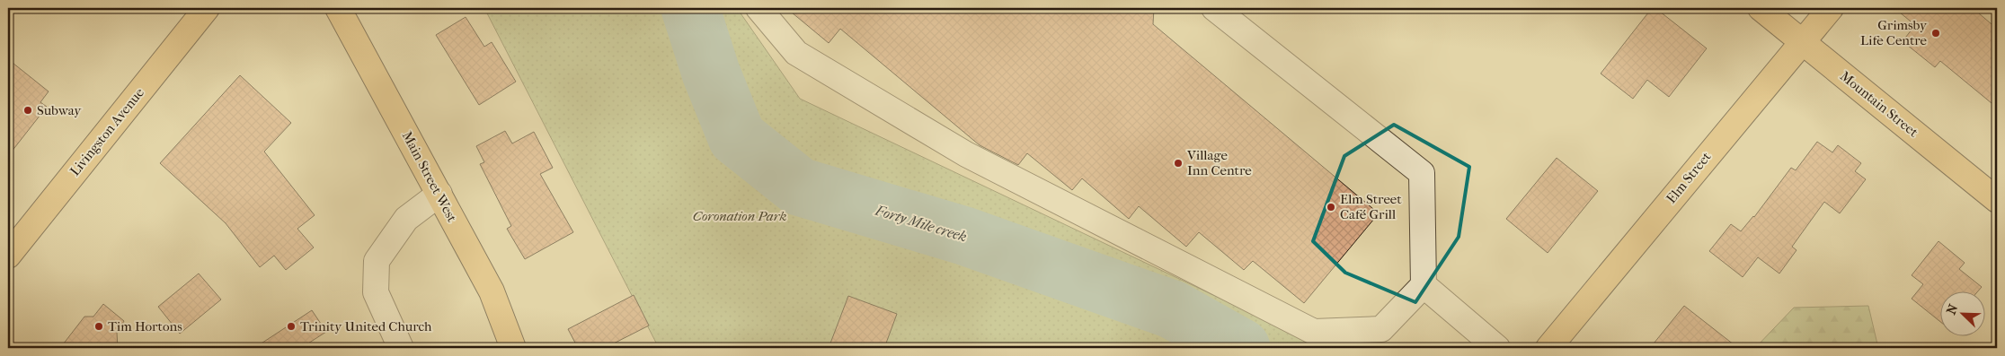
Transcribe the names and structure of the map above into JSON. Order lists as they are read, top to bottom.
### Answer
{
  "streets": {
    "main road": [
      "Mountain Street",
      "Livingston Avenue",
      "Main Street West",
      "Elm Street"
    ]
  },
  "crossings": [
    ["Mountain Street", "Elm Street"]
  ],
  "water": ["Forty Mile creek"],
  "parks": ["Coronation Park"],
  "places": [
    "Grimsby Life Centre",
    "Subway",
    "Village Inn Centre",
    "Elm Street Café Grill",
    "Tim Hortons",
    "Trinity United Church"
  ],
  "north": "top left"
}
